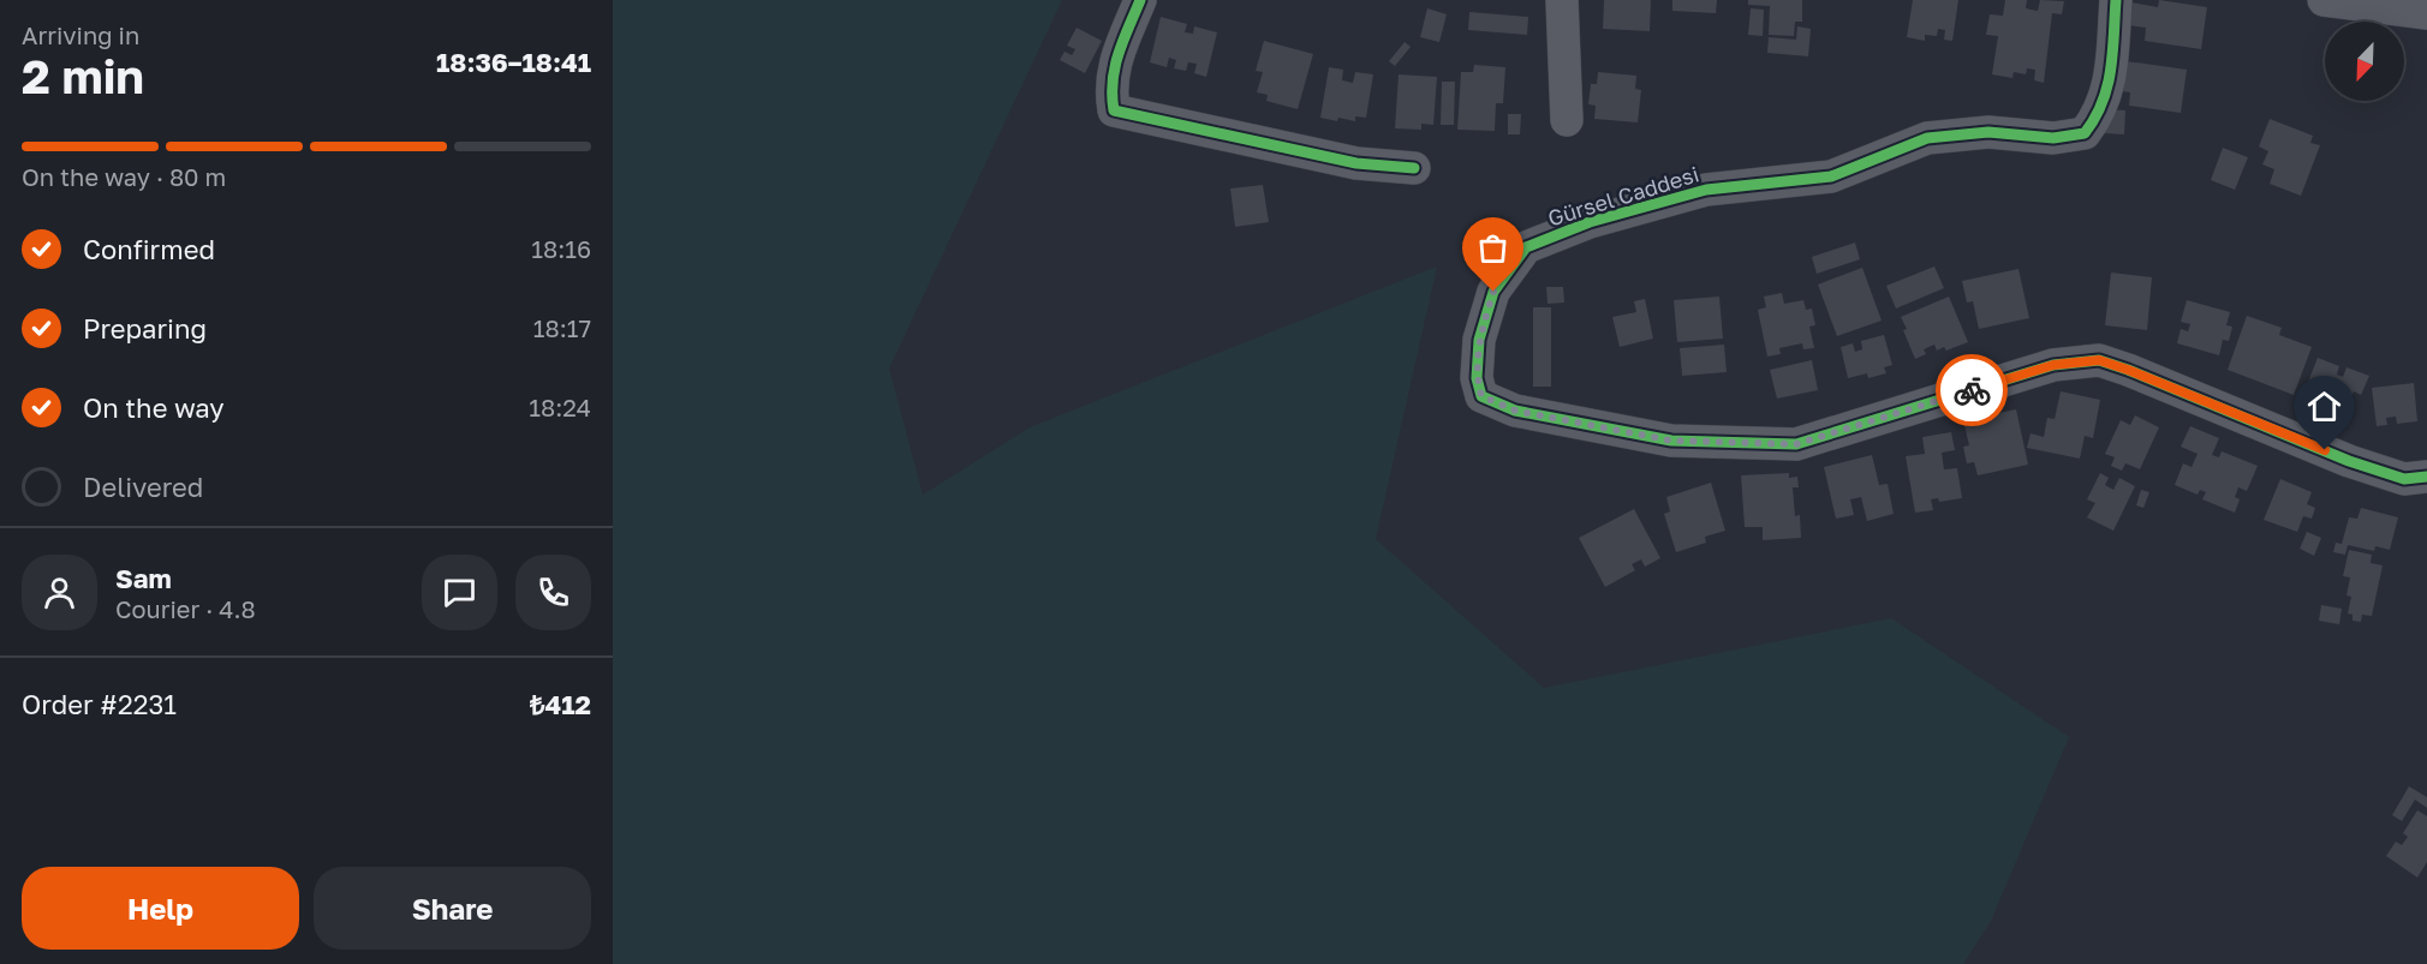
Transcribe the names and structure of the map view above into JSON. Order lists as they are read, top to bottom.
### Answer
{
  "streets": {
    "street": ["Gürsel Caddesi"]
  },
  "north": "bottom left",
  "page": {
    "heading": ["2 min", "Arriving in", "18:36–18:41"],
    "panel": [
      "Sam",
      "Courier · 4.8",
      "Order #2231",
      "₺412"
    ],
    "bar": "On the way · 80 m",
    "list": [
      ["Confirmed", "18:16"],
      ["Preparing", "18:17"],
      ["On the way", "18:24"],
      "Delivered"
    ],
    "buttons": ["Help", "Share"]
  }
}
